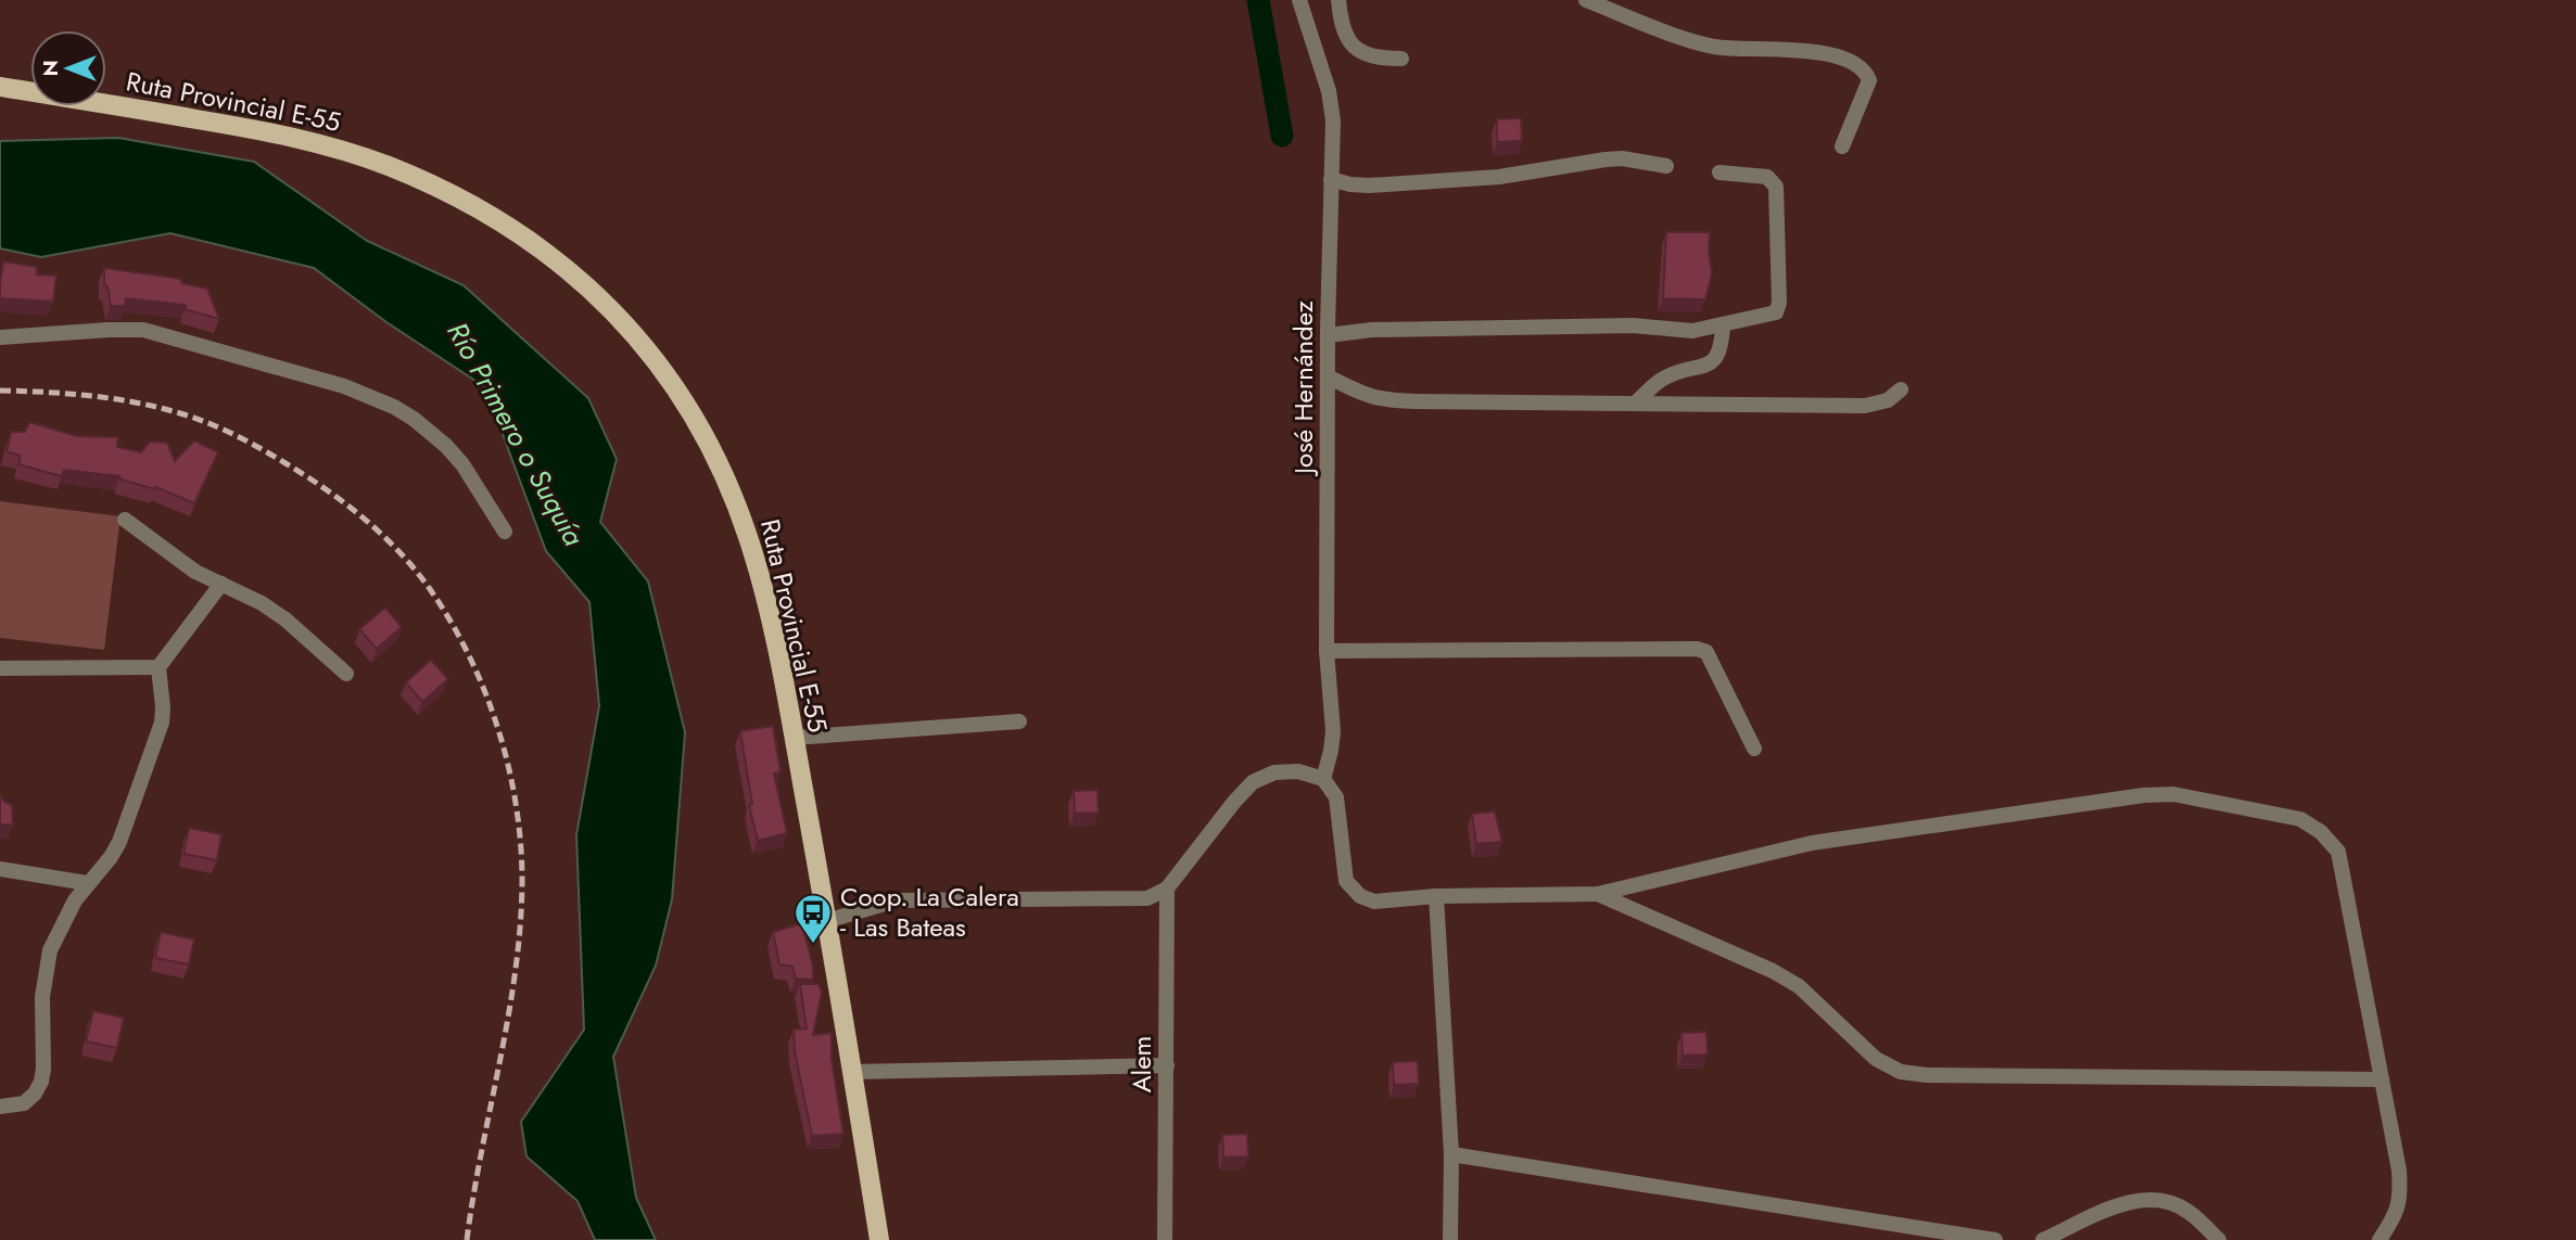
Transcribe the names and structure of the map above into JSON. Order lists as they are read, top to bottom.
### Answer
{
  "streets": {
    "main road": ["Ruta Provincial E-55"],
    "street": ["José Hernández", "Alem"]
  },
  "water": ["Río Primero o Suquía"],
  "places": {
    "bus stop": ["Coop. La Calera - Las Bateas"]
  },
  "north": "left"
}
